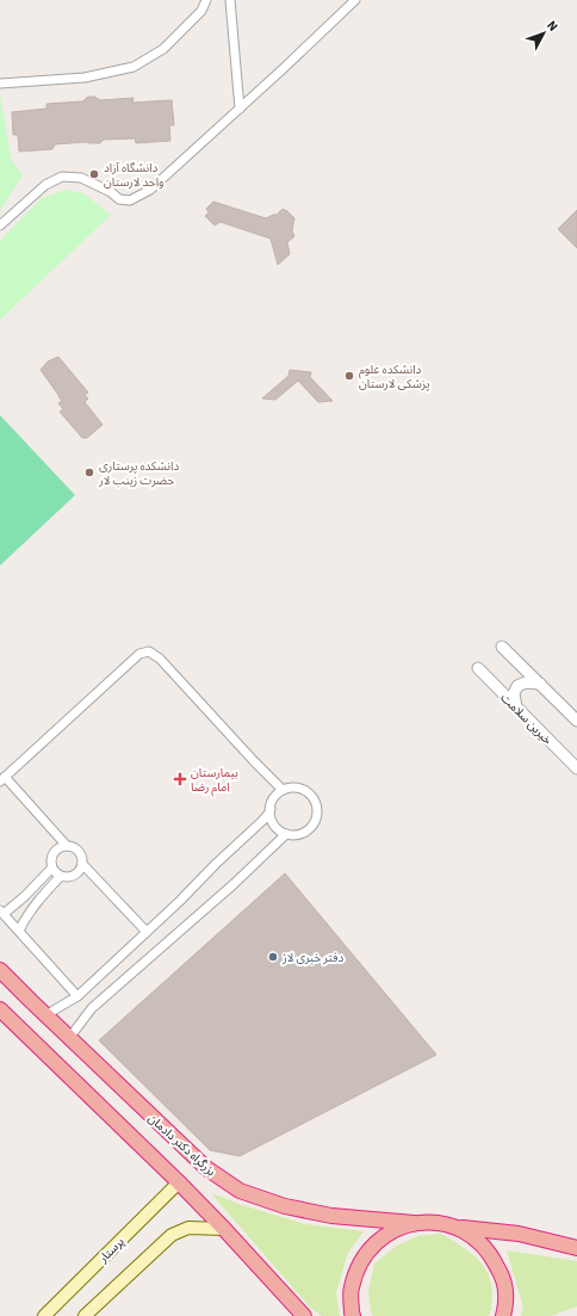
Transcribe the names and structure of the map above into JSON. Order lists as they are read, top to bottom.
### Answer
{
  "streets": {
    "highway": ["بزرگراه دکتر دادمان"],
    "main road": ["پرستار"],
    "street": ["خیرین سلامت"]
  },
  "places": {
    "other": [
      "دانشگاه آزاد واحد لارستان",
      "دانشکده علوم پزشکی لارستان",
      "دانشکده پرستاری حضرت زینب لار",
      "دفتر خبری لاز"
    ],
    "health": ["بیمارستان امام رضا"]
  },
  "north": "top right"
}
